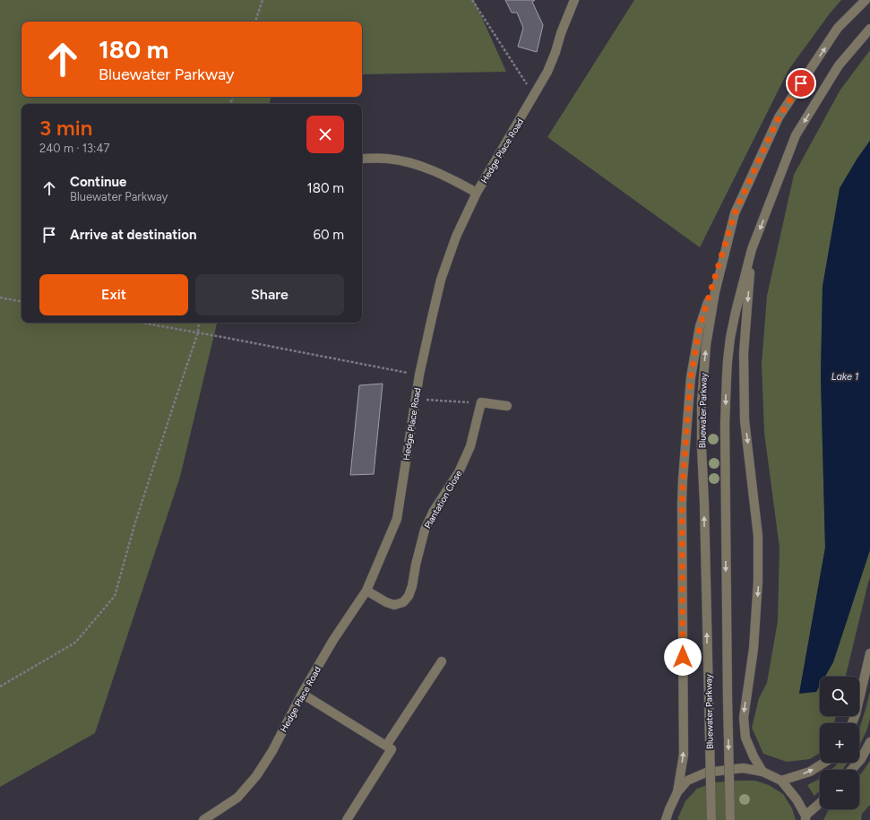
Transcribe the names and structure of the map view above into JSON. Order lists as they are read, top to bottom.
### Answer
{
  "streets": {
    "street": ["Hedge Place Road", "Bluewater Parkway", "Plantation Close"]
  },
  "crossings": [
    ["Hedge Place Road", "Plantation Close"]
  ],
  "water": ["Lake 1"],
  "page": {
    "turn": ["180 m", "Bluewater Parkway"],
    "heading": ["3 min", "240 m · 13:47"],
    "list": [
      {
        "name": "Continue",
        "note": "Bluewater Parkway",
        "value": "180 m"
      },
      {
        "name": "Arrive at destination",
        "value": "60 m"
      }
    ],
    "buttons": ["Exit", "Share"],
    "map_buttons": ["+", "−"]
  }
}
